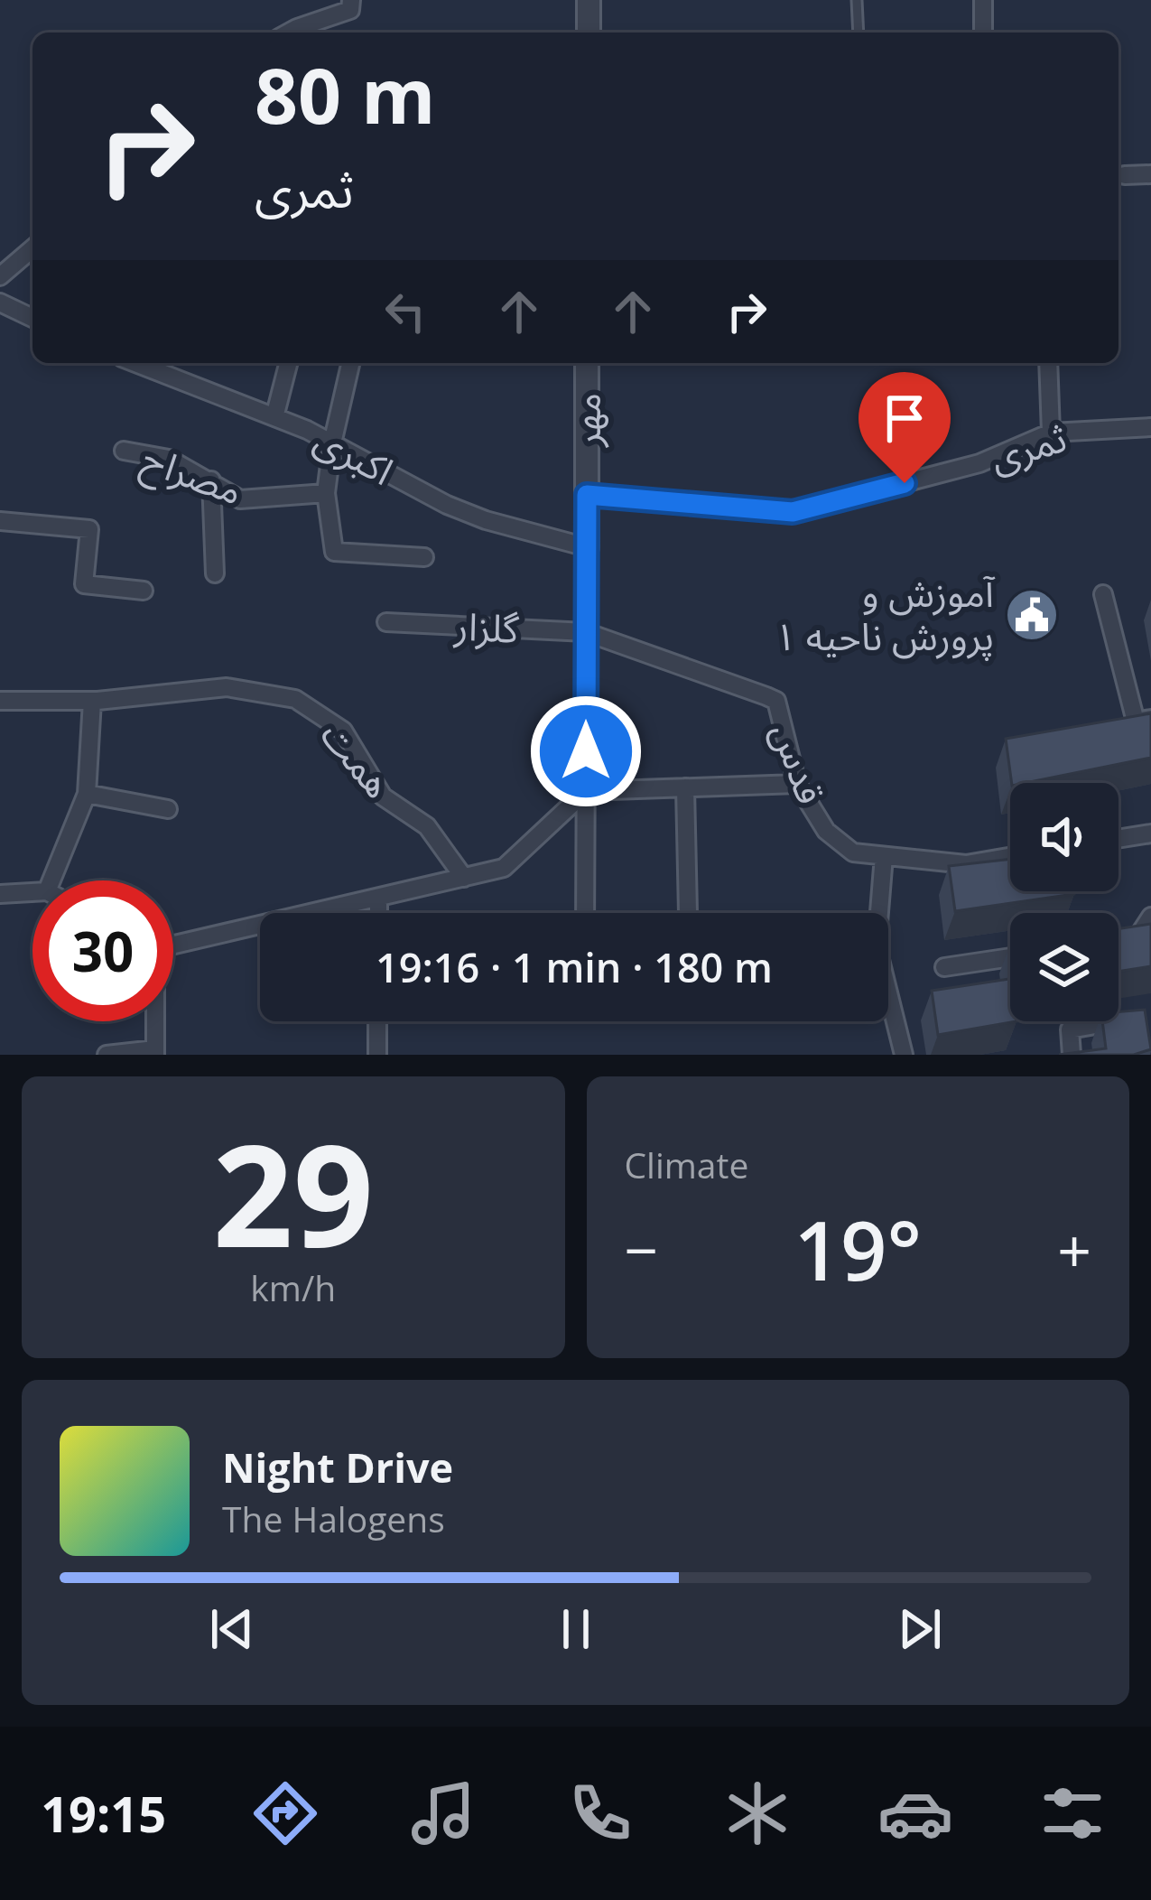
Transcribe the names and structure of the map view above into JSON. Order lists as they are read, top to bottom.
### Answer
{
  "streets": {
    "street": [
      "مهر",
      "ثمری",
      "اکبری",
      "مصراح",
      "گلزار",
      "همت",
      "قدس"
    ]
  },
  "crossings": [
    ["مهر", "ثمری"],
    ["مهر", "اکبری"],
    ["گلزار", "قدس"]
  ],
  "places": {
    "public building": ["آموزش و پرورش ناحیه ۱"]
  },
  "page": {
    "turn": ["80 m", "ثمری"],
    "limit": "30",
    "trip": "19:16 · 1 min · 180 m",
    "tile": [
      ["29", "km/h"],
      "Climate"
    ],
    "heat": ["−", "19°", "+"],
    "song": ["Night Drive", "The Halogens"],
    "tabs": "19:15"
  }
}
